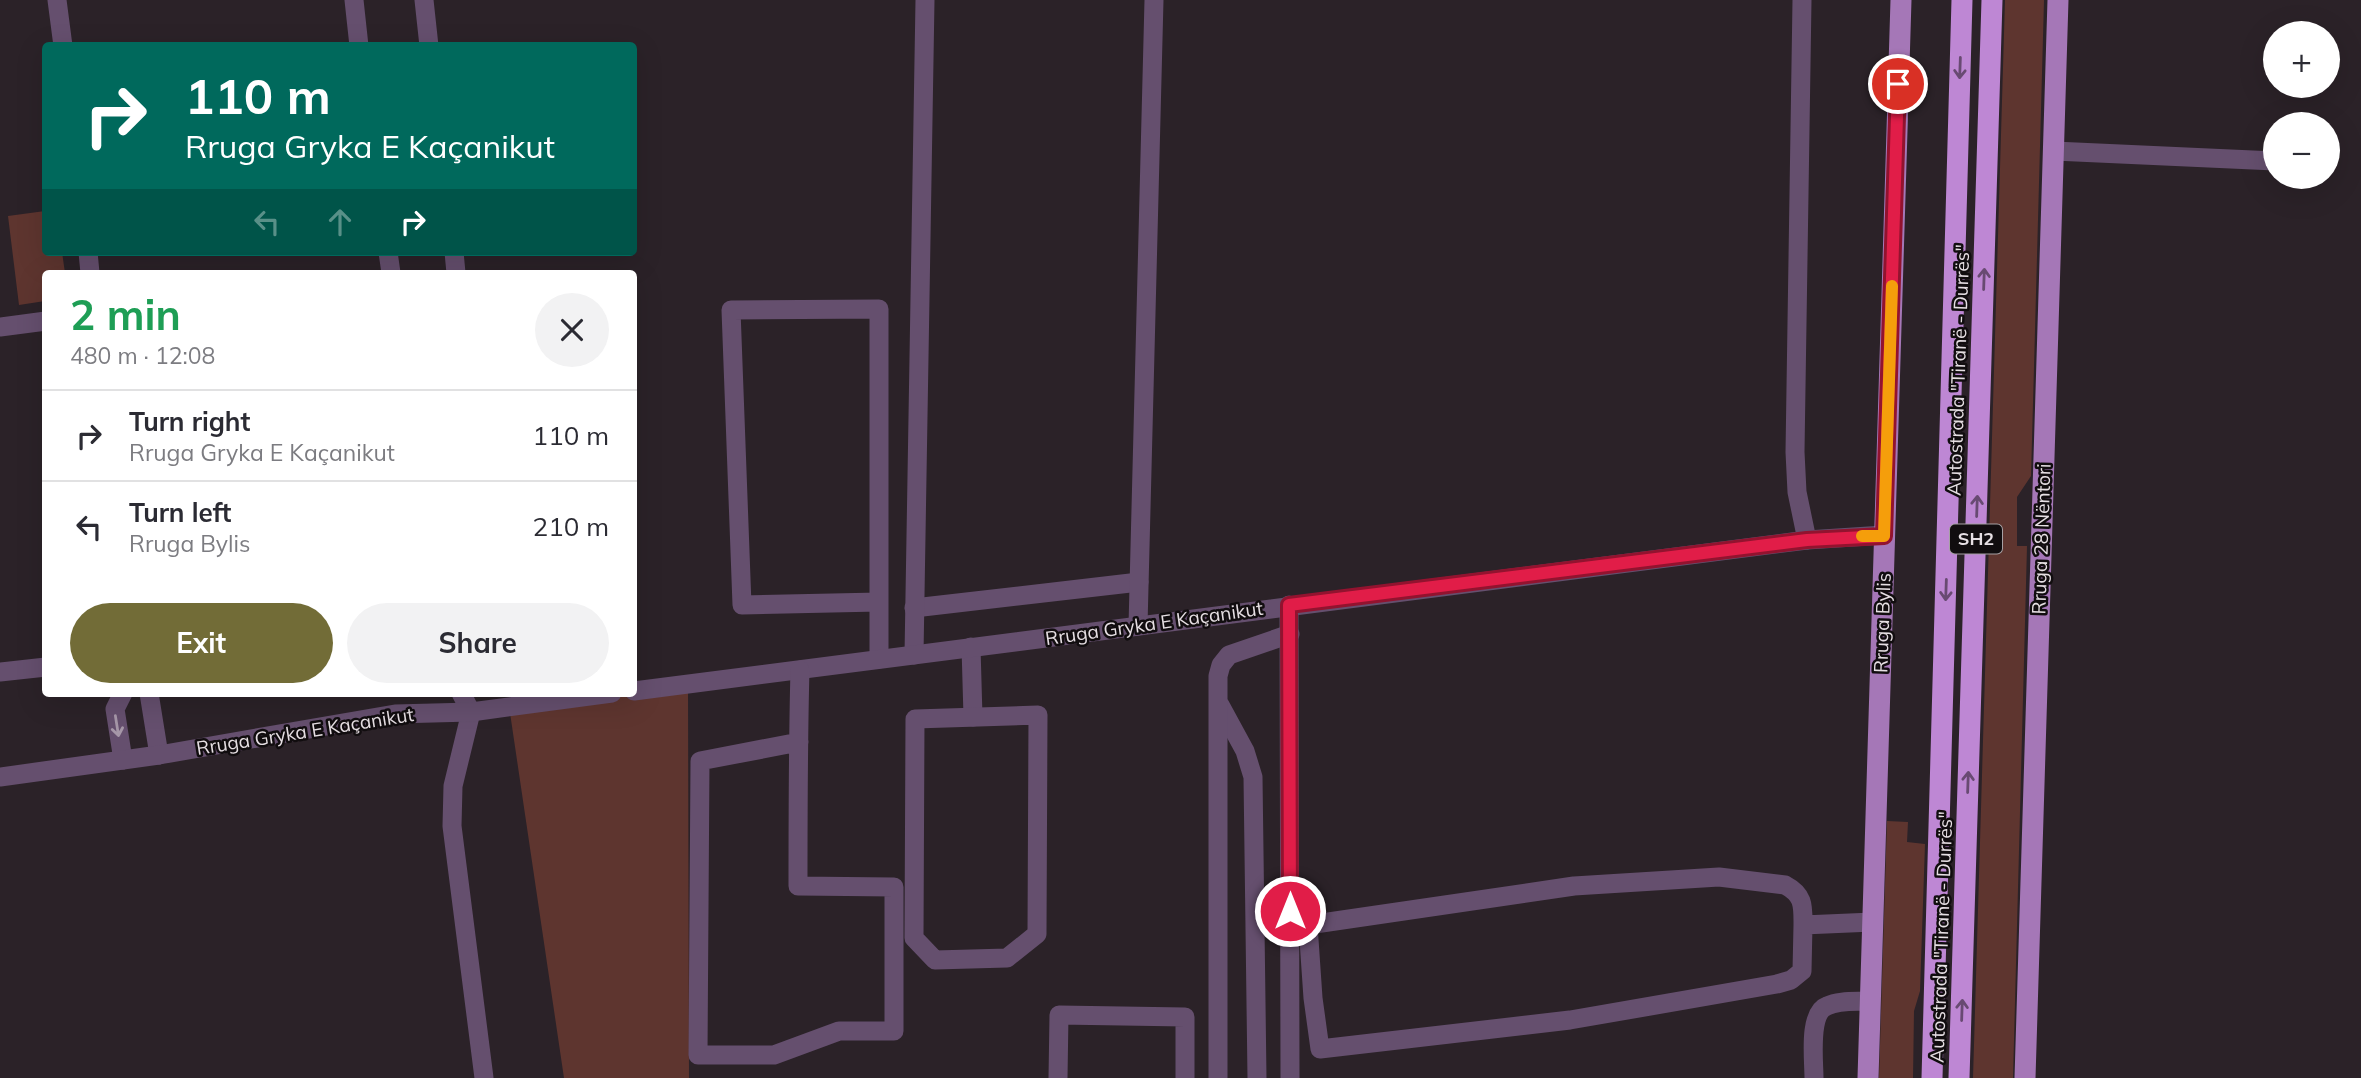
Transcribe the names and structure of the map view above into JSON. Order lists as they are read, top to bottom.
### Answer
{
  "streets": {
    "highway": ["Autostrada \"Tiranë - Durrës\"", "SH2"],
    "main road": ["Rruga 28 Nëntori", "Rruga Bylis"],
    "street": ["Rruga Gryka E Kaçanikut"]
  },
  "crossings": [
    ["Rruga Gryka E Kaçanikut", "Rruga Bylis"]
  ],
  "page": {
    "map_buttons": ["+", "−"],
    "turn": ["110 m", "Rruga Gryka E Kaçanikut"],
    "heading": ["2 min", "480 m · 12:08"],
    "list": [
      {
        "name": "Turn right",
        "note": "Rruga Gryka E Kaçanikut",
        "value": "110 m"
      },
      {
        "name": "Turn left",
        "note": "Rruga Bylis",
        "value": "210 m"
      }
    ],
    "buttons": ["Exit", "Share"]
  }
}
